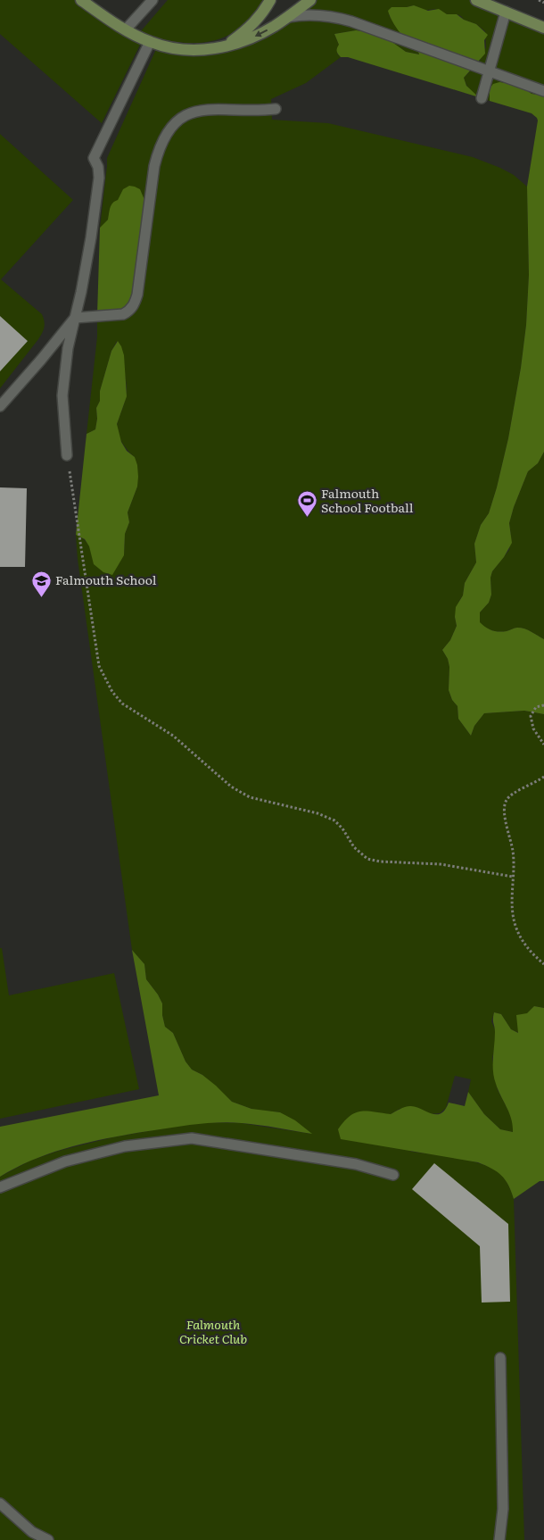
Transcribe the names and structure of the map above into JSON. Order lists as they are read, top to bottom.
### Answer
{
  "parks": ["Falmouth Cricket Club"],
  "places": {
    "sports": ["Falmouth School Football"],
    "school or university": ["Falmouth School"]
  }
}
